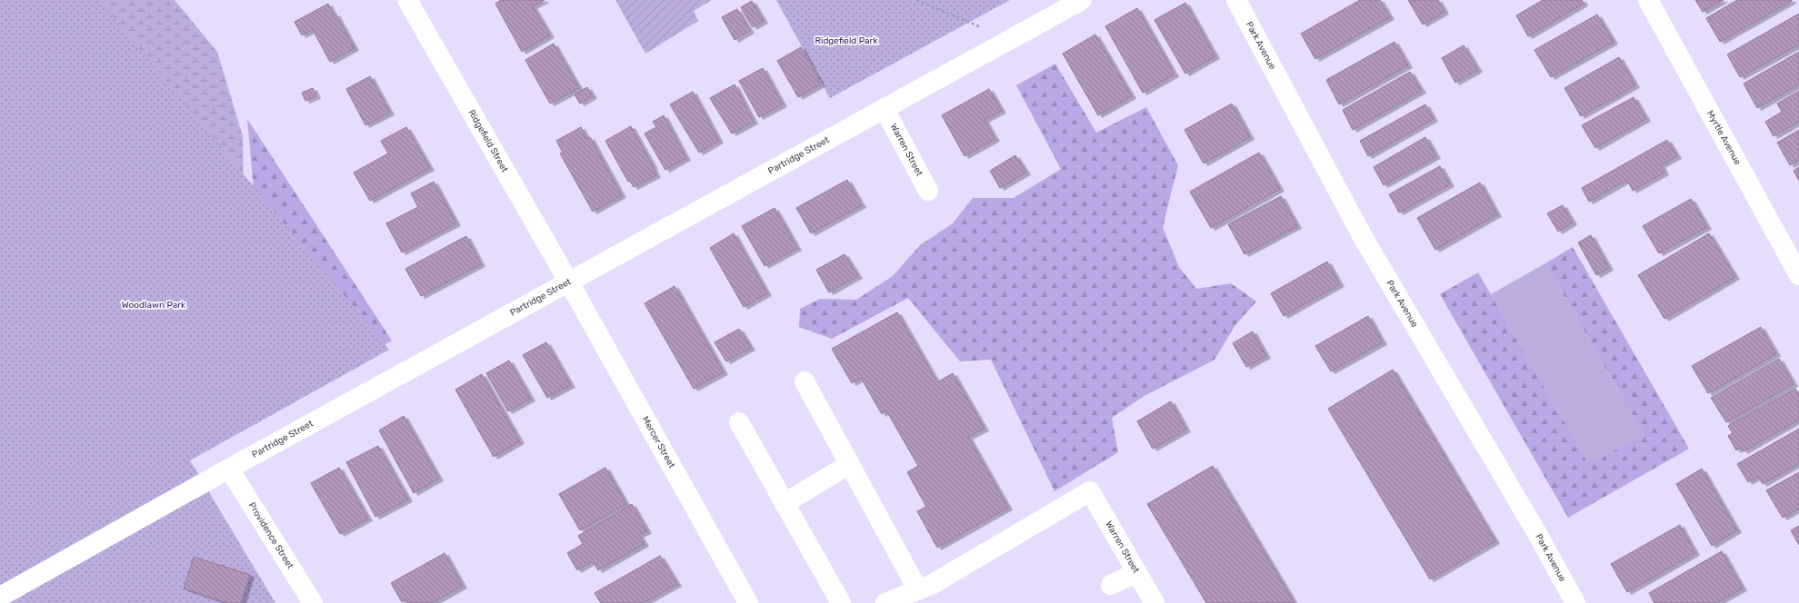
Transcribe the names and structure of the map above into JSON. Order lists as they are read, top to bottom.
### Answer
{
  "streets": {
    "street": [
      "Park Avenue",
      "Myrtle Avenue",
      "Ridgefield Street",
      "Warren Street",
      "Partridge Street",
      "Mercer Street",
      "Providence Street"
    ]
  },
  "crossings": [
    ["Ridgefield Street", "Partridge Street"],
    ["Ridgefield Street", "Mercer Street"],
    ["Warren Street", "Partridge Street"],
    ["Partridge Street", "Mercer Street"],
    ["Partridge Street", "Providence Street"]
  ],
  "parks": ["Ridgefield Park", "Woodlawn Park"]
}
